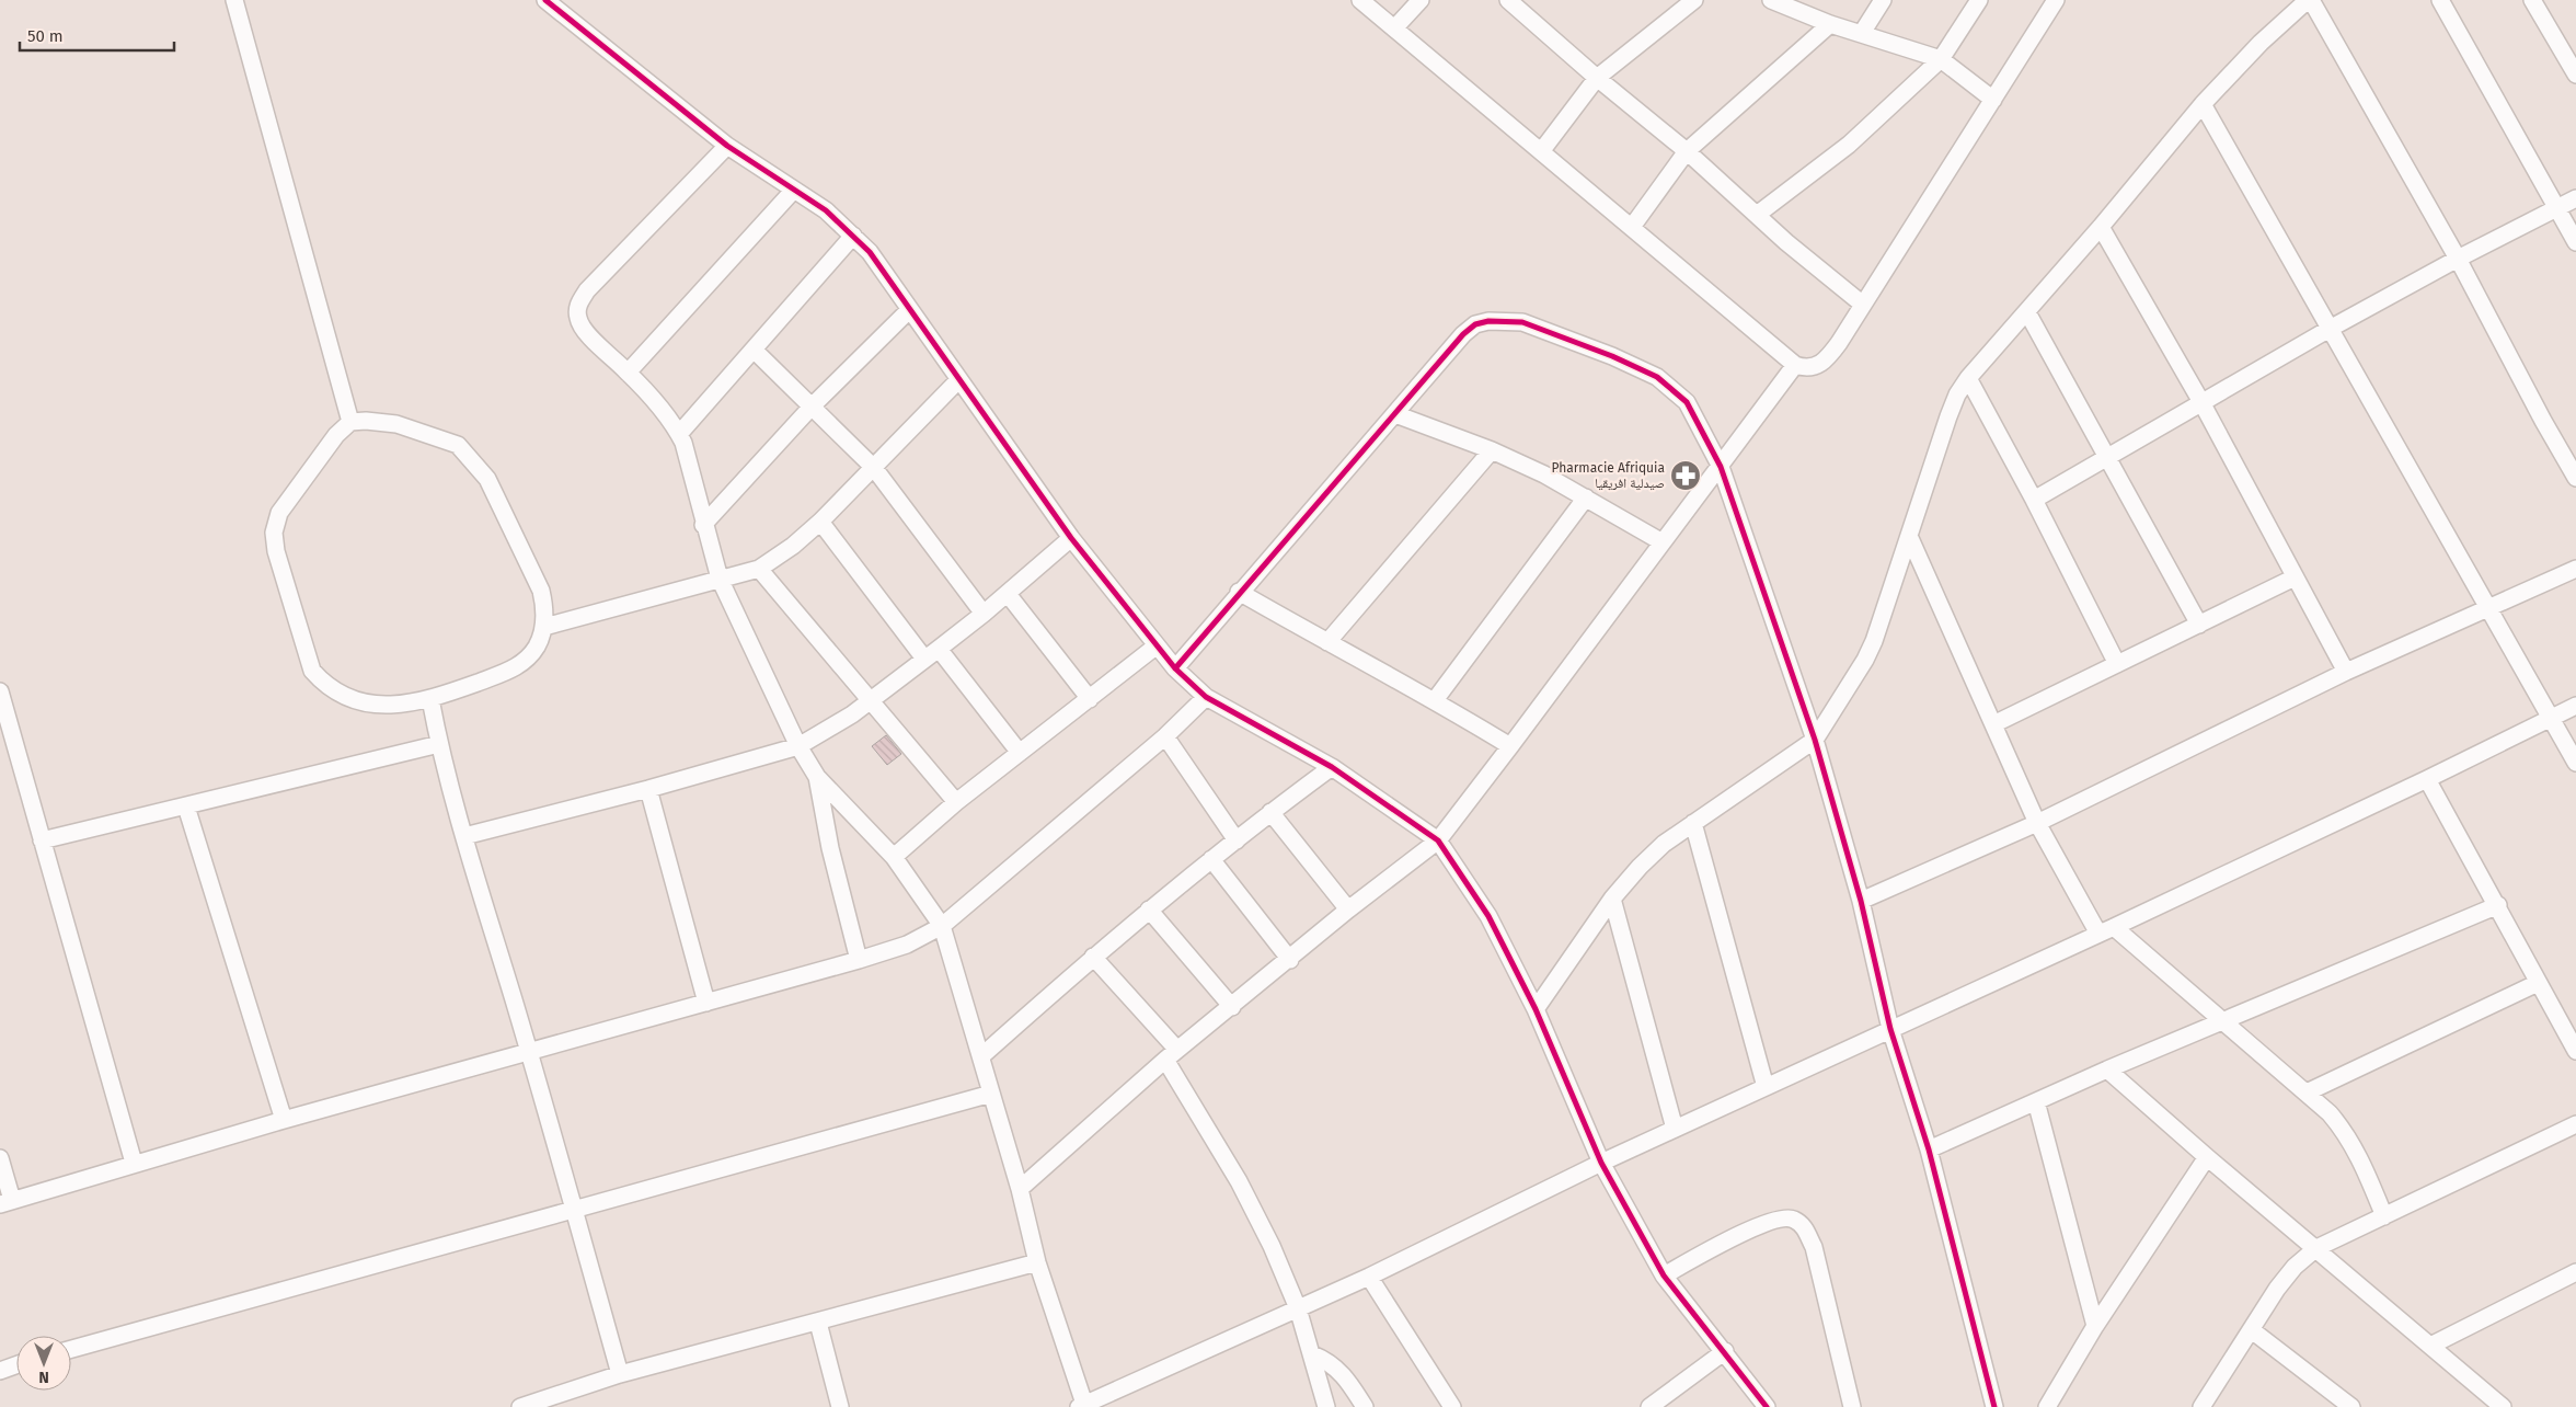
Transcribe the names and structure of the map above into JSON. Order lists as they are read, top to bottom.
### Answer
{
  "places": {
    "pharmacy": ["Pharmacie Afriquia صيدلية افريقيا"]
  },
  "scale_bar": "50 m",
  "north": "bottom"
}
